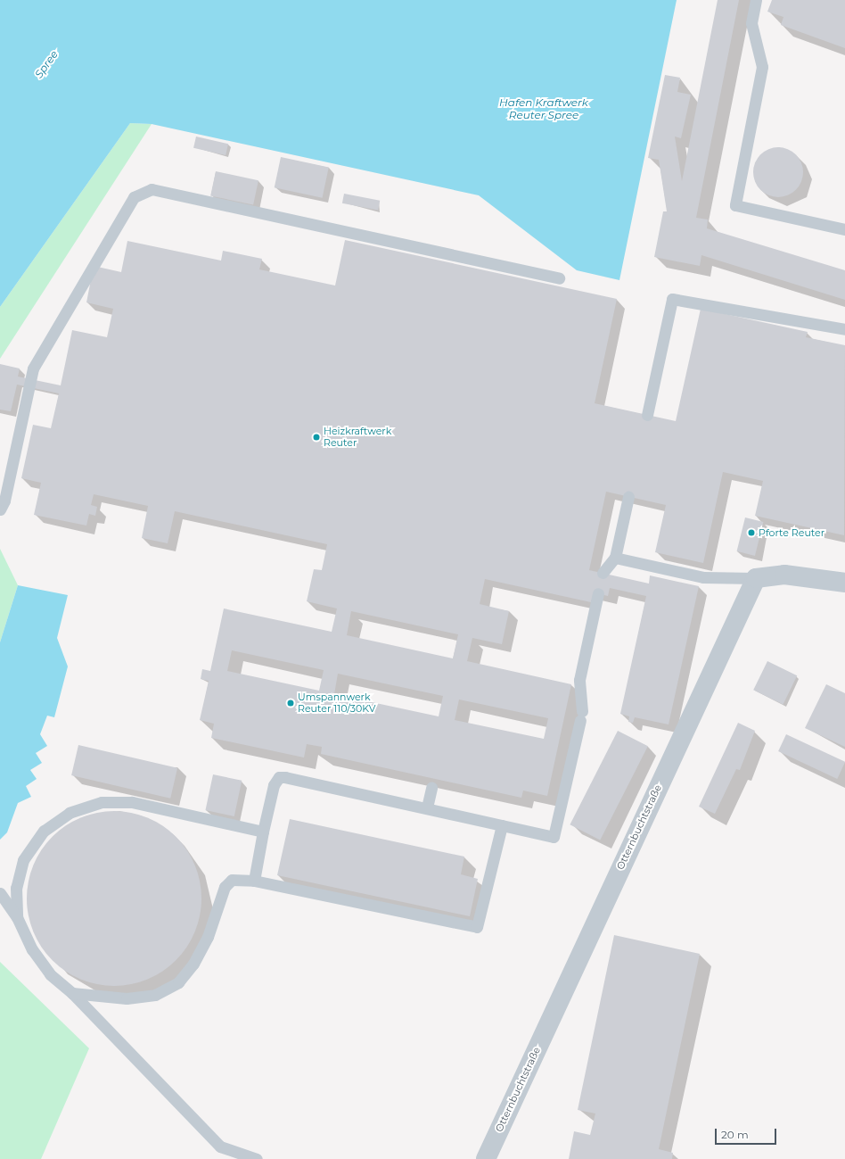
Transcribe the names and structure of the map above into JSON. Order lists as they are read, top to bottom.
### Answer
{
  "streets": {
    "street": ["Otternbuchtstraße"]
  },
  "water": ["Spree", "Hafen Kraftwerk Reuter Spree"],
  "places": ["Heizkraftwerk Reuter", "Pforte Reuter", "Umspannwerk Reuter 110/30KV"],
  "scale_bar": "20 m"
}
